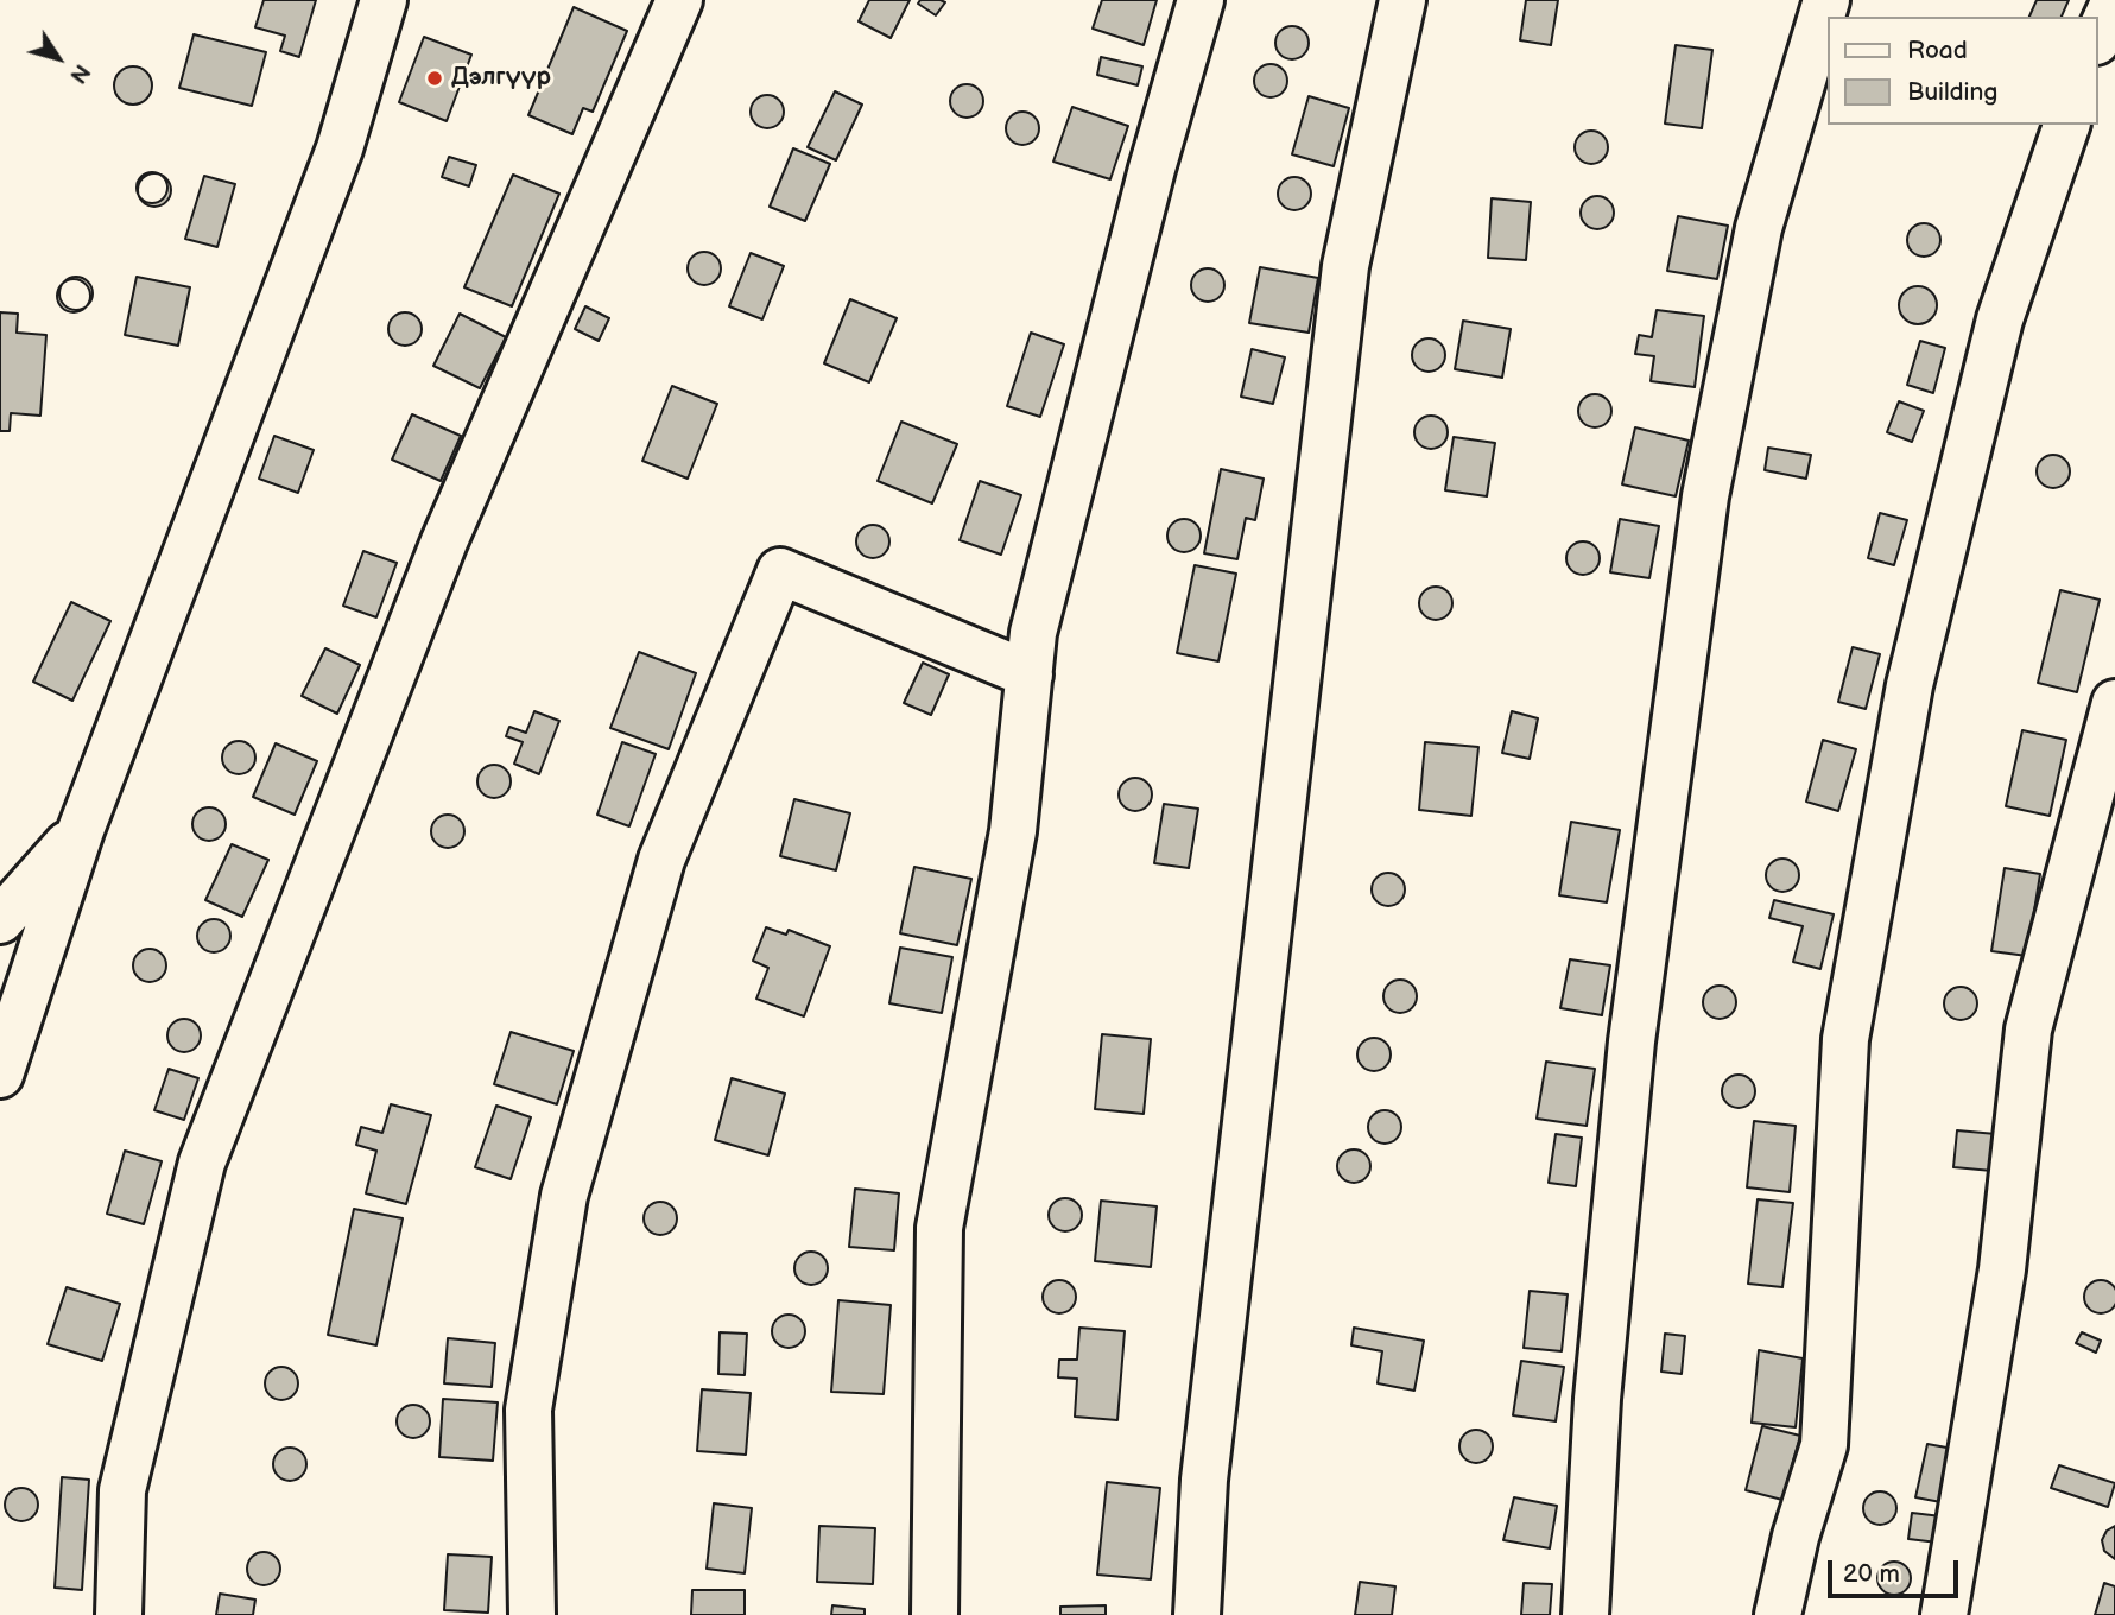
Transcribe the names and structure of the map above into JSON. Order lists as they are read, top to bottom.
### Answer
{
  "places": ["Дэлгүүр"],
  "legend": ["Road", "Building"],
  "scale_bar": "20 m",
  "north": "bottom right"
}
